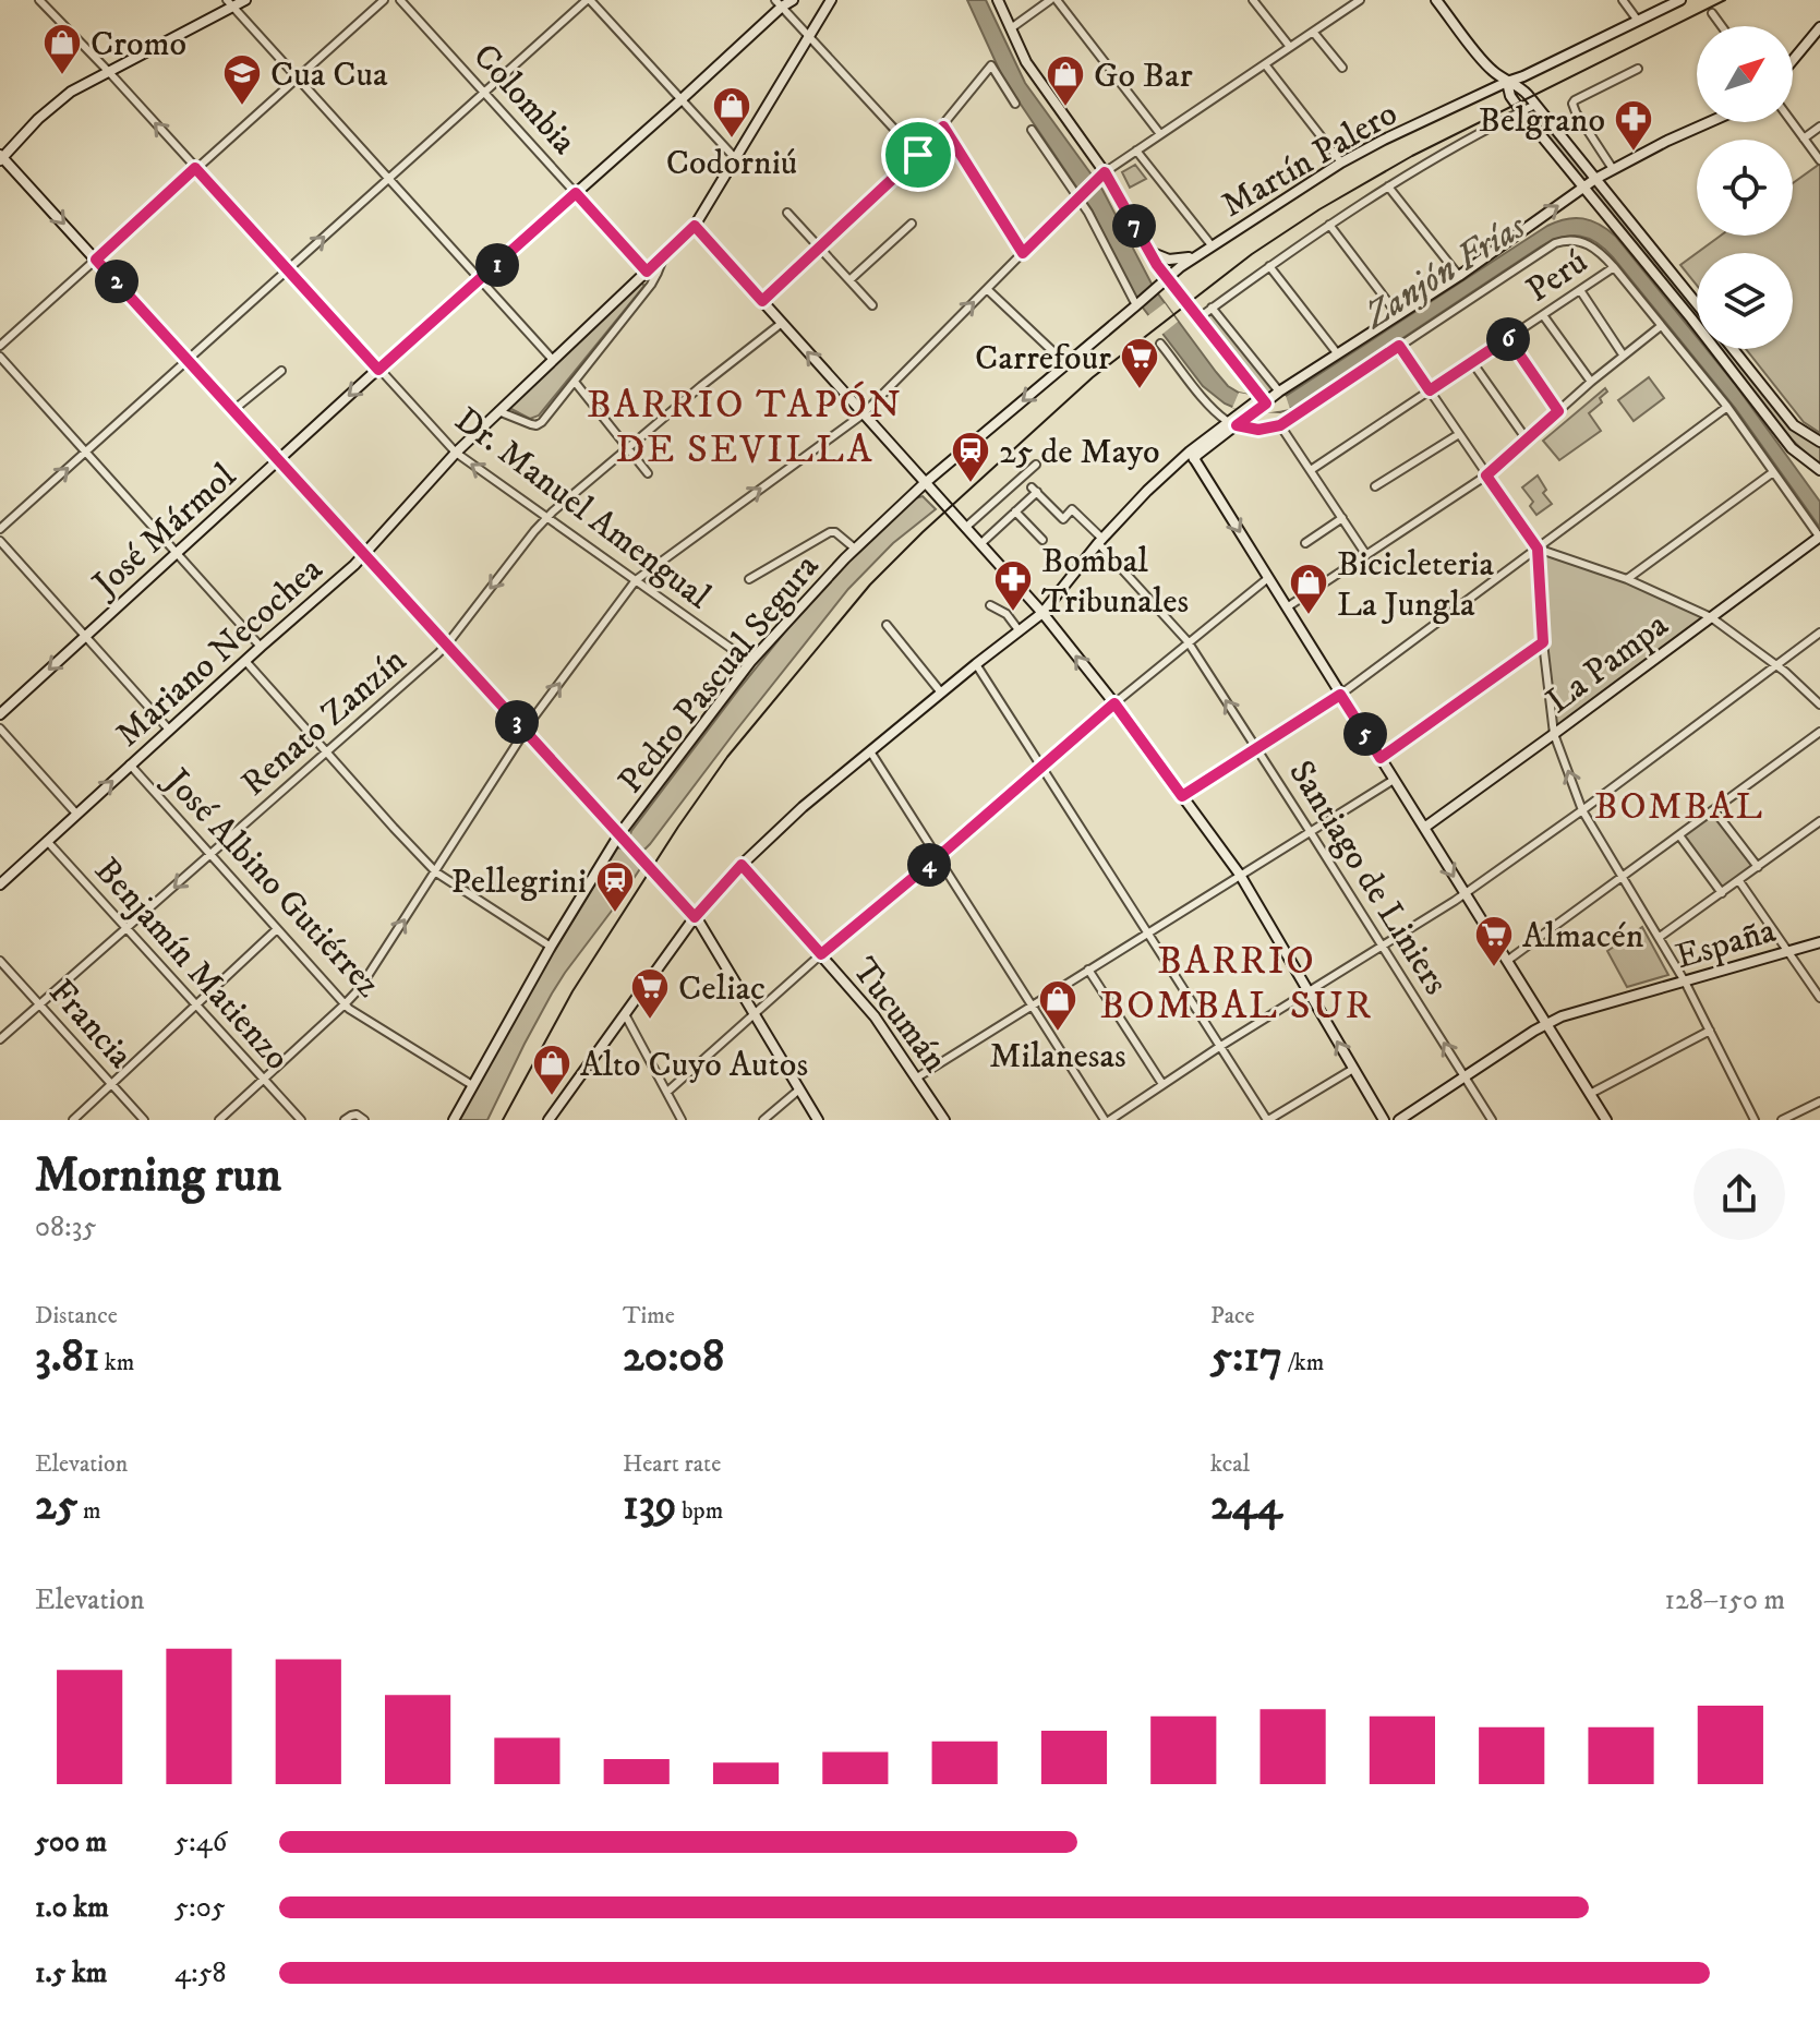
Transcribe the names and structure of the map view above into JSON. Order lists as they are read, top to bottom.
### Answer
{
  "streets": {
    "street": [
      "Colombia",
      "Martín Palero",
      "Perú",
      "Dr. Manuel Amengual",
      "José Mármol",
      "Mariano Necochea",
      "La Pampa",
      "Pedro Pascual Segura",
      "Renato Zanzín",
      "Santiago de Liniers",
      "José Albino Gutiérrez",
      "España",
      "Benjamín Matienzo",
      "Tucumán",
      "Francia"
    ]
  },
  "crossings": [
    ["Colombia", "José Mármol"],
    ["Colombia", "Mariano Necochea"],
    ["Martín Palero", "Pedro Pascual Segura"],
    ["Dr. Manuel Amengual", "José Mármol"],
    ["Dr. Manuel Amengual", "Mariano Necochea"],
    ["Dr. Manuel Amengual", "Pedro Pascual Segura"],
    ["Dr. Manuel Amengual", "Renato Zanzín"],
    ["Mariano Necochea", "José Albino Gutiérrez"],
    ["Mariano Necochea", "Benjamín Matienzo"],
    ["Pedro Pascual Segura", "José Albino Gutiérrez"],
    ["Renato Zanzín", "José Albino Gutiérrez"],
    ["Renato Zanzín", "Benjamín Matienzo"],
    ["Renato Zanzín", "Francia"],
    ["Santiago de Liniers", "España"]
  ],
  "districts": ["BARRIO TAPÓN DE SEVILLA", "BOMBAL", "BARRIO BOMBAL SUR"],
  "water": ["Zanjón Frías"],
  "places": {
    "shop": [
      "Cromo",
      "Go Bar",
      "Codorniú",
      "Bicicleteria La Jungla",
      "Milanesas",
      "Alto Cuyo Autos"
    ],
    "school or university": ["Cua Cua"],
    "pharmacy": ["Belgrano", "Bombal Tribunales"],
    "supermarket": ["Carrefour", "Almacén", "Celiac"],
    "station": ["25 de Mayo", "Pellegrini"]
  },
  "north": "top right",
  "page": {
    "pins": [
      "7",
      "1",
      "2",
      "6",
      "3",
      "5",
      "4"
    ],
    "heading": ["Morning run", "08:35"],
    "stats": [
      ["Distance", "3.81 km"],
      ["Time", "20:08"],
      ["Pace", "5:17 /km"],
      ["Elevation", "25 m"],
      ["Heart rate", "139 bpm"],
      ["kcal", "244"]
    ],
    "chart": ["Elevation", "128–150 m"],
    "list": [
      {
        "name": "500 m",
        "note": "5:46"
      },
      {
        "name": "1.0 km",
        "note": "5:05"
      },
      {
        "name": "1.5 km",
        "note": "4:58"
      }
    ]
  }
}
